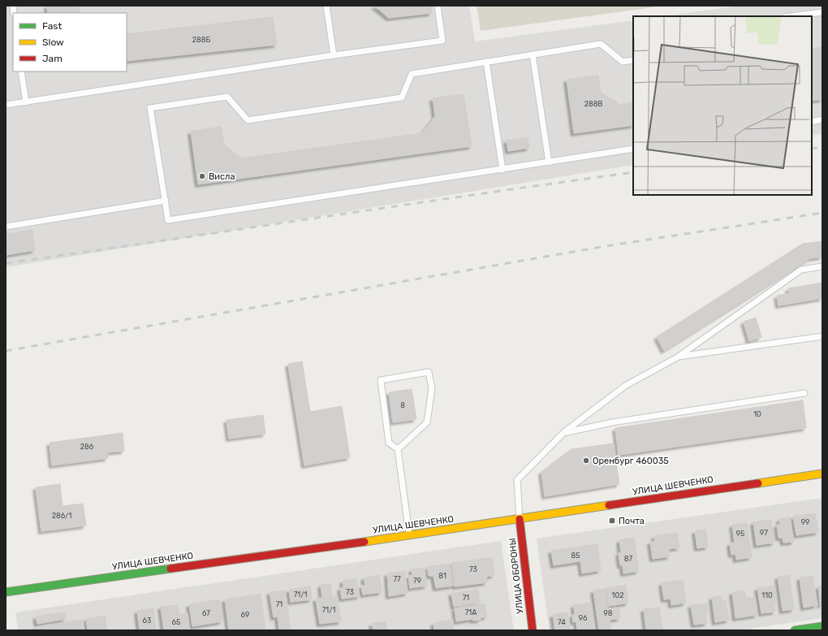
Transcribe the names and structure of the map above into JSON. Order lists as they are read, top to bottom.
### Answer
{
  "streets": {
    "main road": ["УЛИЦА ШЕВЧЕНКО", "УЛИЦА ОБОРОНЫ"]
  },
  "crossings": [
    ["УЛИЦА ШЕВЧЕНКО", "УЛИЦА ОБОРОНЫ"]
  ],
  "places": {
    "other": ["Висла", "Оренбург 460035"],
    "transit": ["Почта"]
  },
  "house_numbers": [
    "288Б",
    "288В",
    "8",
    "10",
    "286",
    "286/1",
    "99",
    "97",
    "95",
    "85",
    "87",
    "73",
    "81",
    "77",
    "79",
    "73",
    "71/1",
    "102",
    "110",
    "71",
    "71",
    "71/1",
    "71А",
    "67",
    "98",
    "69",
    "96",
    "63",
    "65",
    "74"
  ],
  "legend": ["Fast", "Slow", "Jam"]
}
